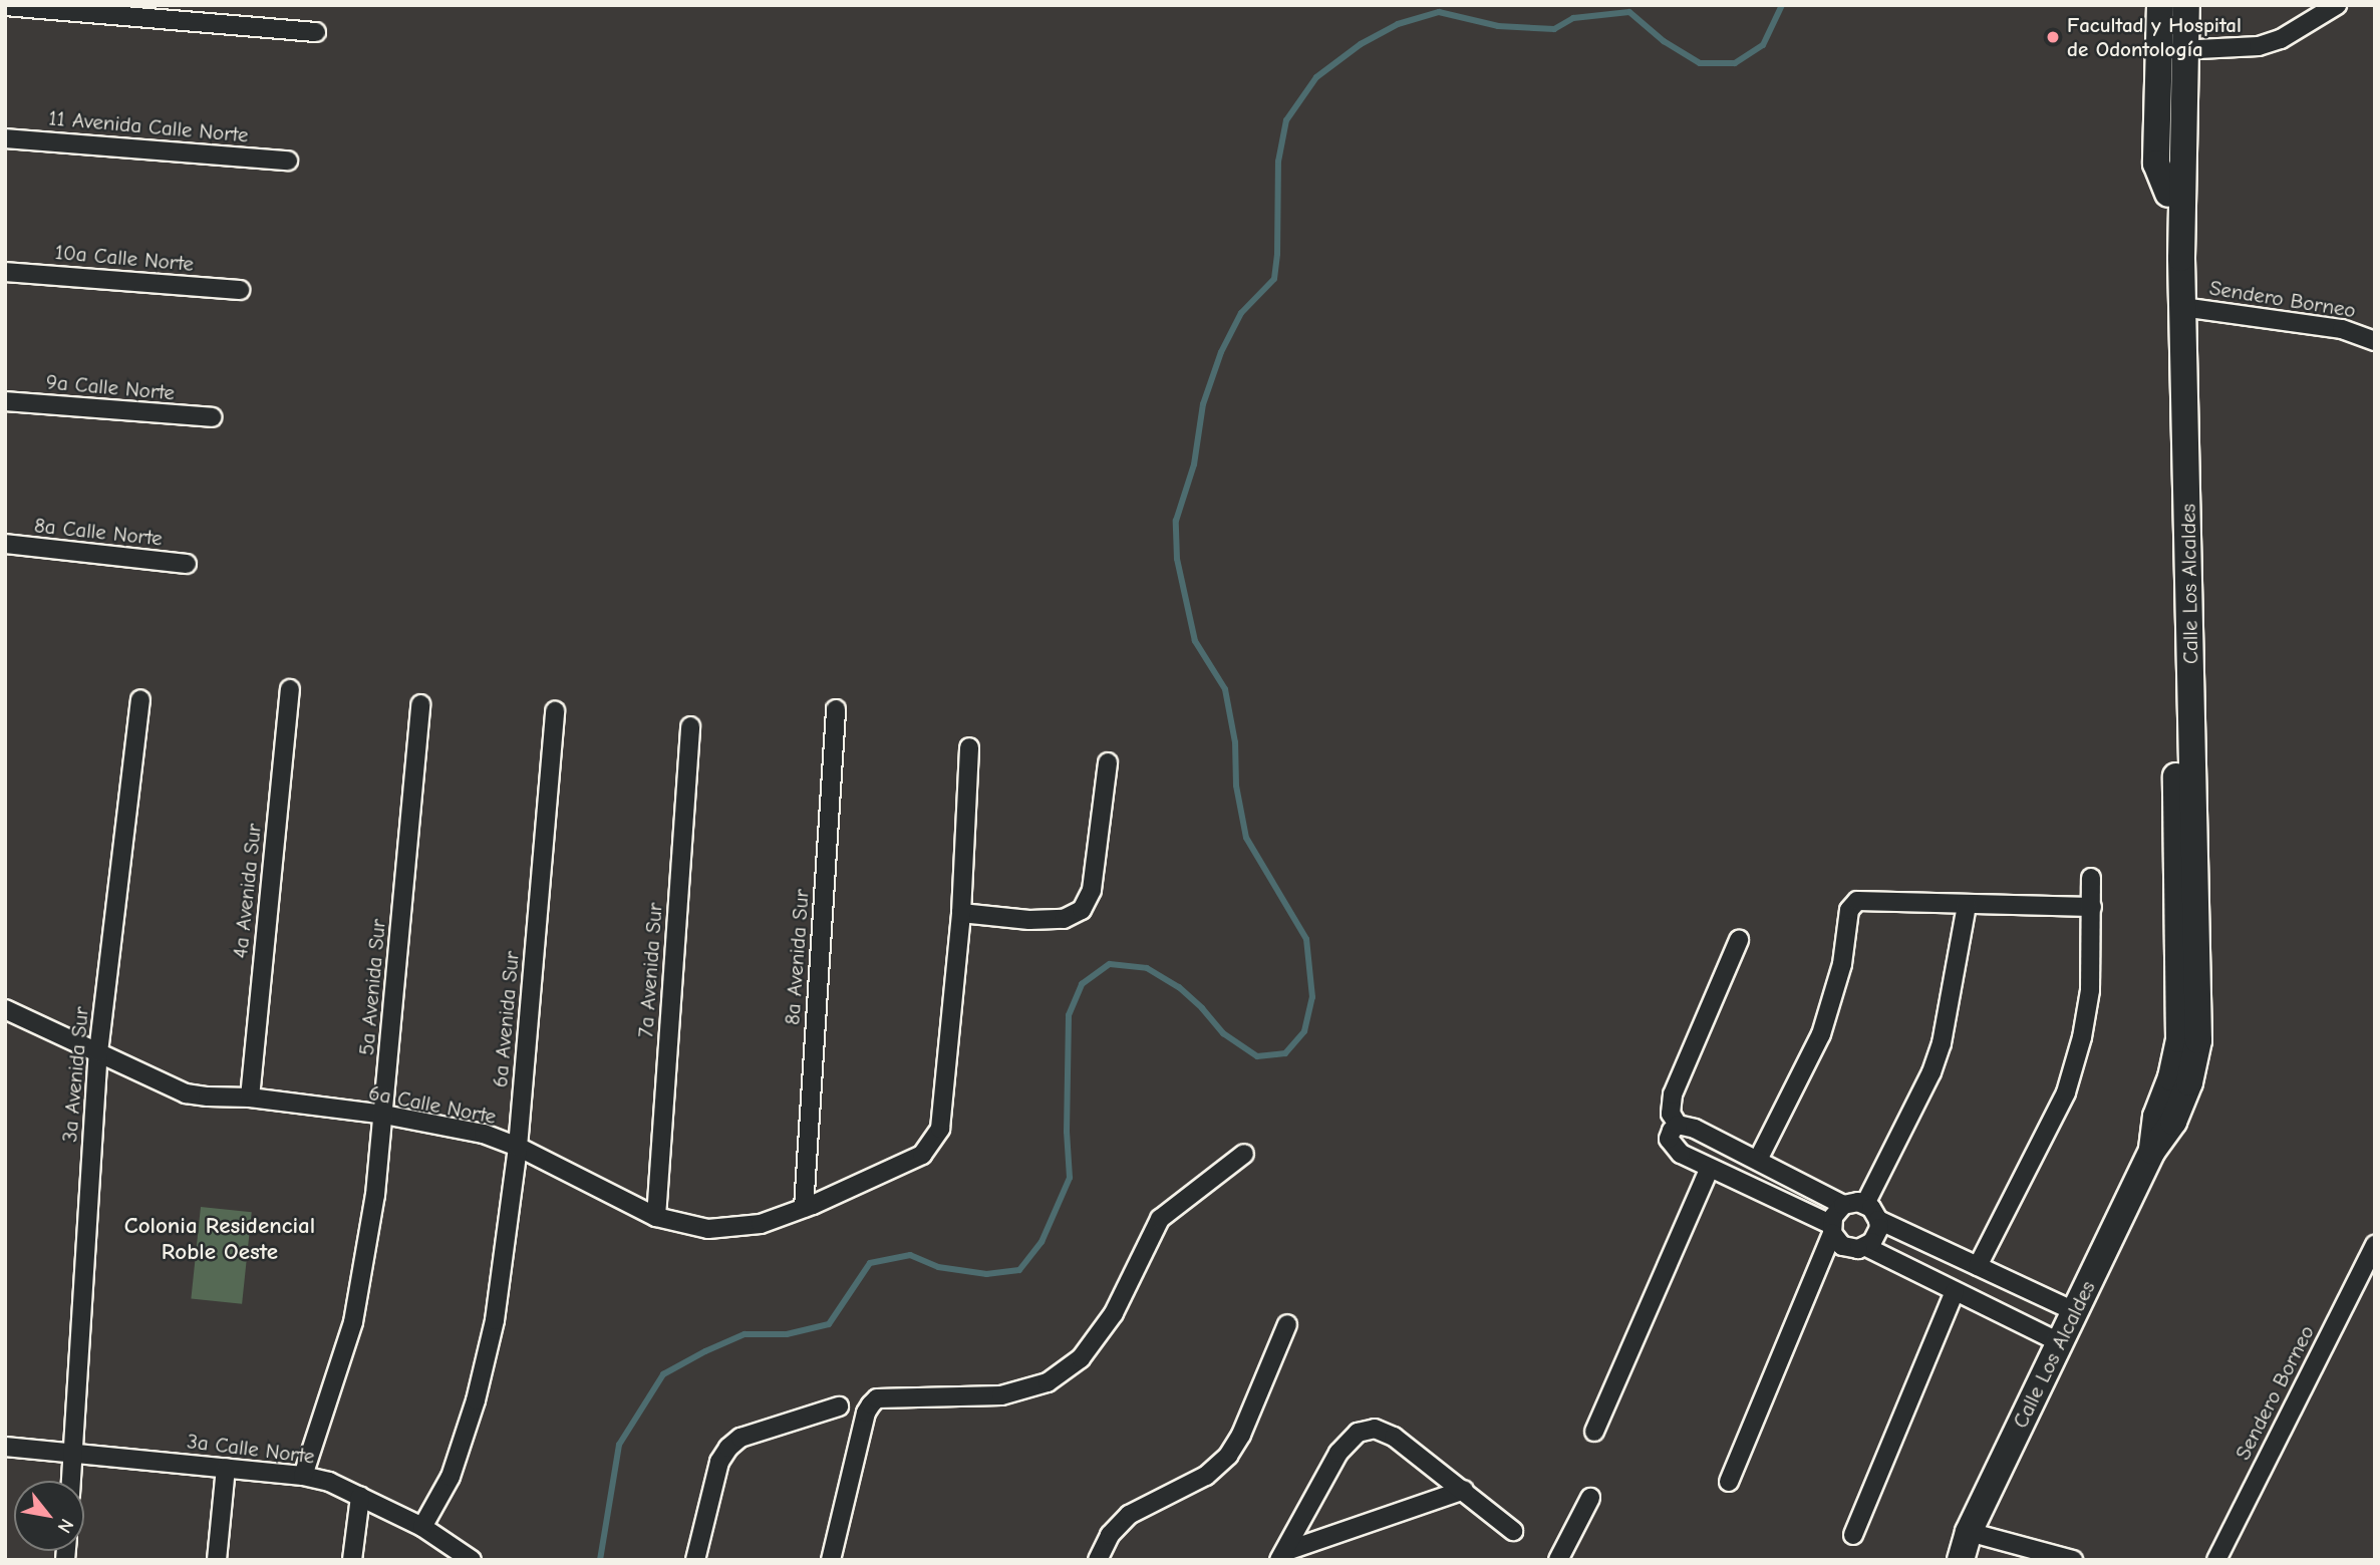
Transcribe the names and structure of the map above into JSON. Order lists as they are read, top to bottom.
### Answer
{
  "streets": {
    "main road": ["Calle Los Alcaldes"],
    "street": [
      "11 Avenida Calle Norte",
      "10a Calle Norte",
      "Sendero Borneo",
      "9a Calle Norte",
      "8a Calle Norte",
      "4a Avenida Sur",
      "8a Avenida Sur",
      "7a Avenida Sur",
      "5a Avenida Sur",
      "6a Avenida Sur",
      "3a Avenida Sur",
      "6a Calle Norte",
      "3a Calle Norte"
    ]
  },
  "crossings": [
    ["Sendero Borneo", "Calle Los Alcaldes"],
    ["4a Avenida Sur", "6a Calle Norte"],
    ["8a Avenida Sur", "6a Calle Norte"],
    ["7a Avenida Sur", "6a Calle Norte"],
    ["5a Avenida Sur", "6a Calle Norte"],
    ["5a Avenida Sur", "3a Calle Norte"],
    ["6a Avenida Sur", "6a Calle Norte"],
    ["6a Avenida Sur", "3a Calle Norte"],
    ["3a Avenida Sur", "6a Calle Norte"],
    ["3a Avenida Sur", "3a Calle Norte"]
  ],
  "districts": ["Colonia Residencial Roble Oeste"],
  "places": ["Facultad y Hospital de Odontología"],
  "north": "bottom right"
}
